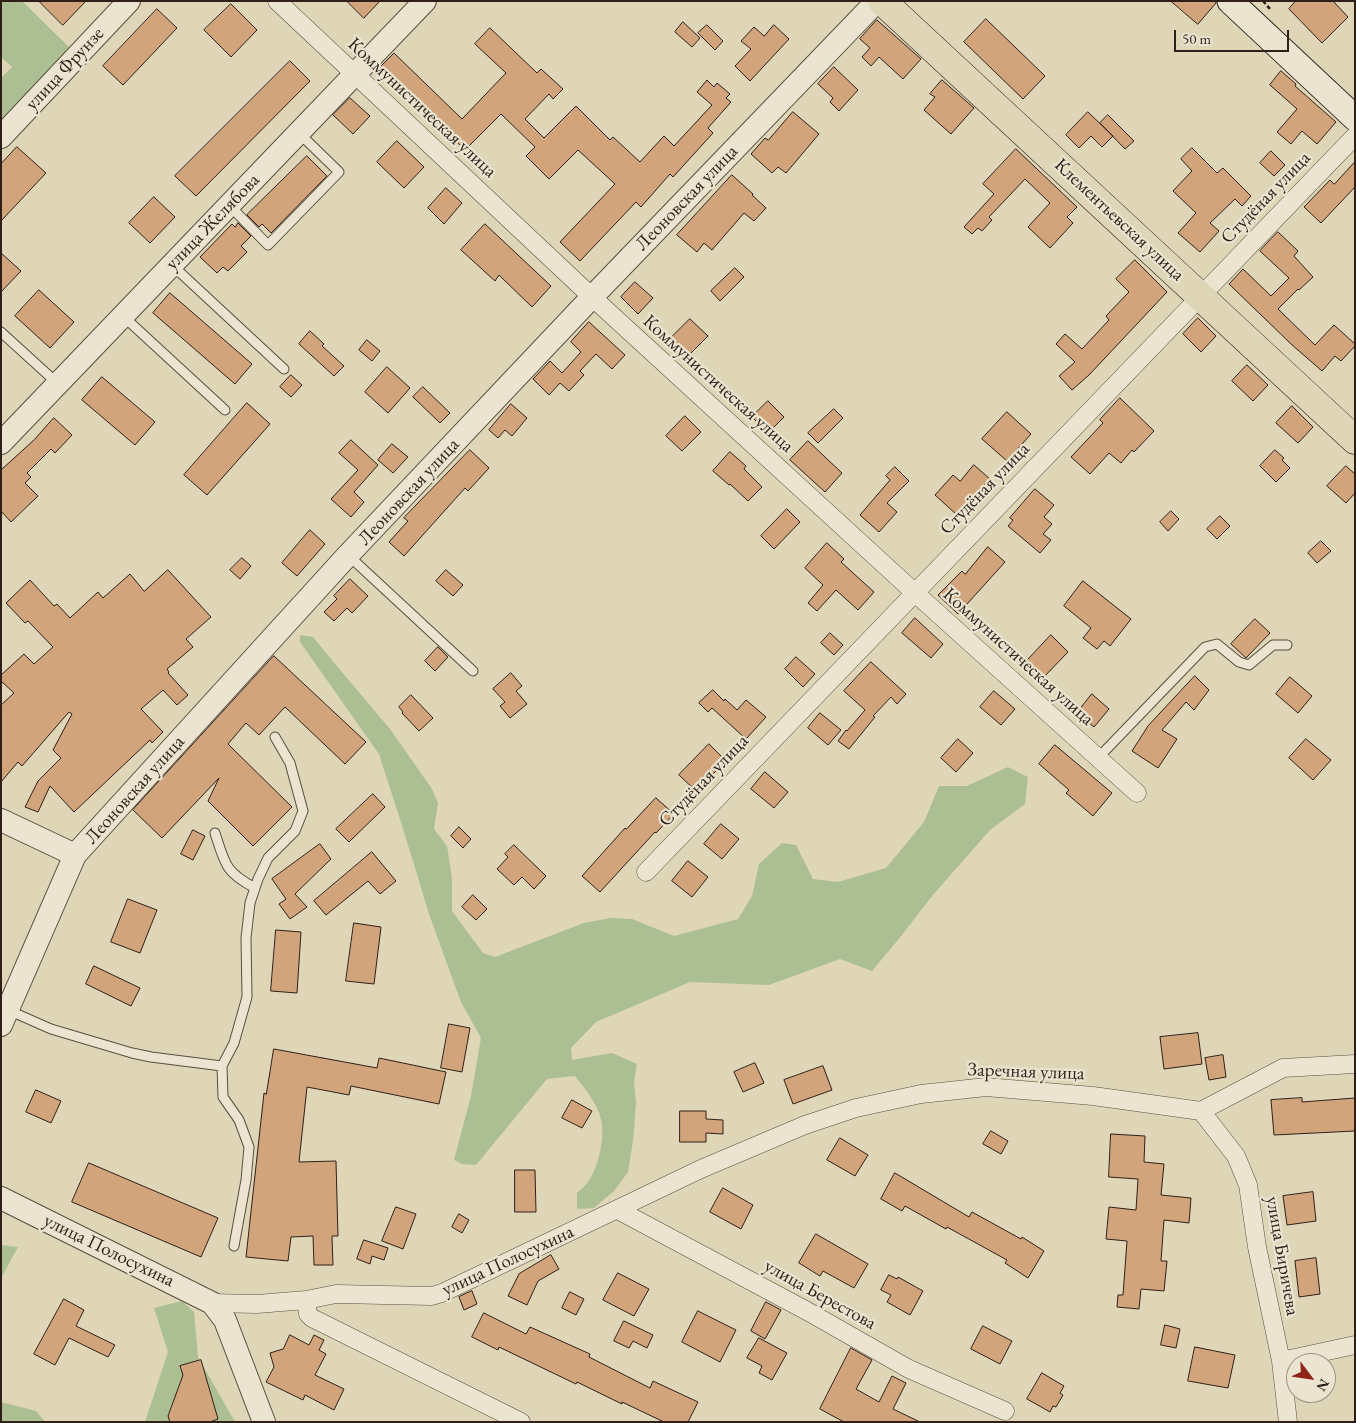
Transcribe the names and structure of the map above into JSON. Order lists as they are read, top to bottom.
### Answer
{
  "streets": {
    "main road": ["Клементьевская улица"],
    "street": [
      "улица Фрунзе",
      "Коммунистическая улица",
      "Леоновская улица",
      "Студёная улица",
      "улица Желябова",
      "Заречная улица",
      "улица Полосухина",
      "улица Биричева",
      "улица Берестова"
    ]
  },
  "crossings": [
    ["Коммунистическая улица", "Леоновская улица"],
    ["Коммунистическая улица", "Студёная улица"],
    ["Коммунистическая улица", "улица Желябова"],
    ["Студёная улица", "Клементьевская улица"],
    ["Заречная улица", "улица Полосухина"],
    ["Заречная улица", "улица Биричева"],
    ["Заречная улица", "улица Берестова"],
    ["улица Полосухина", "улица Берестова"]
  ],
  "scale_bar": "50 m",
  "north": "bottom right"
}
